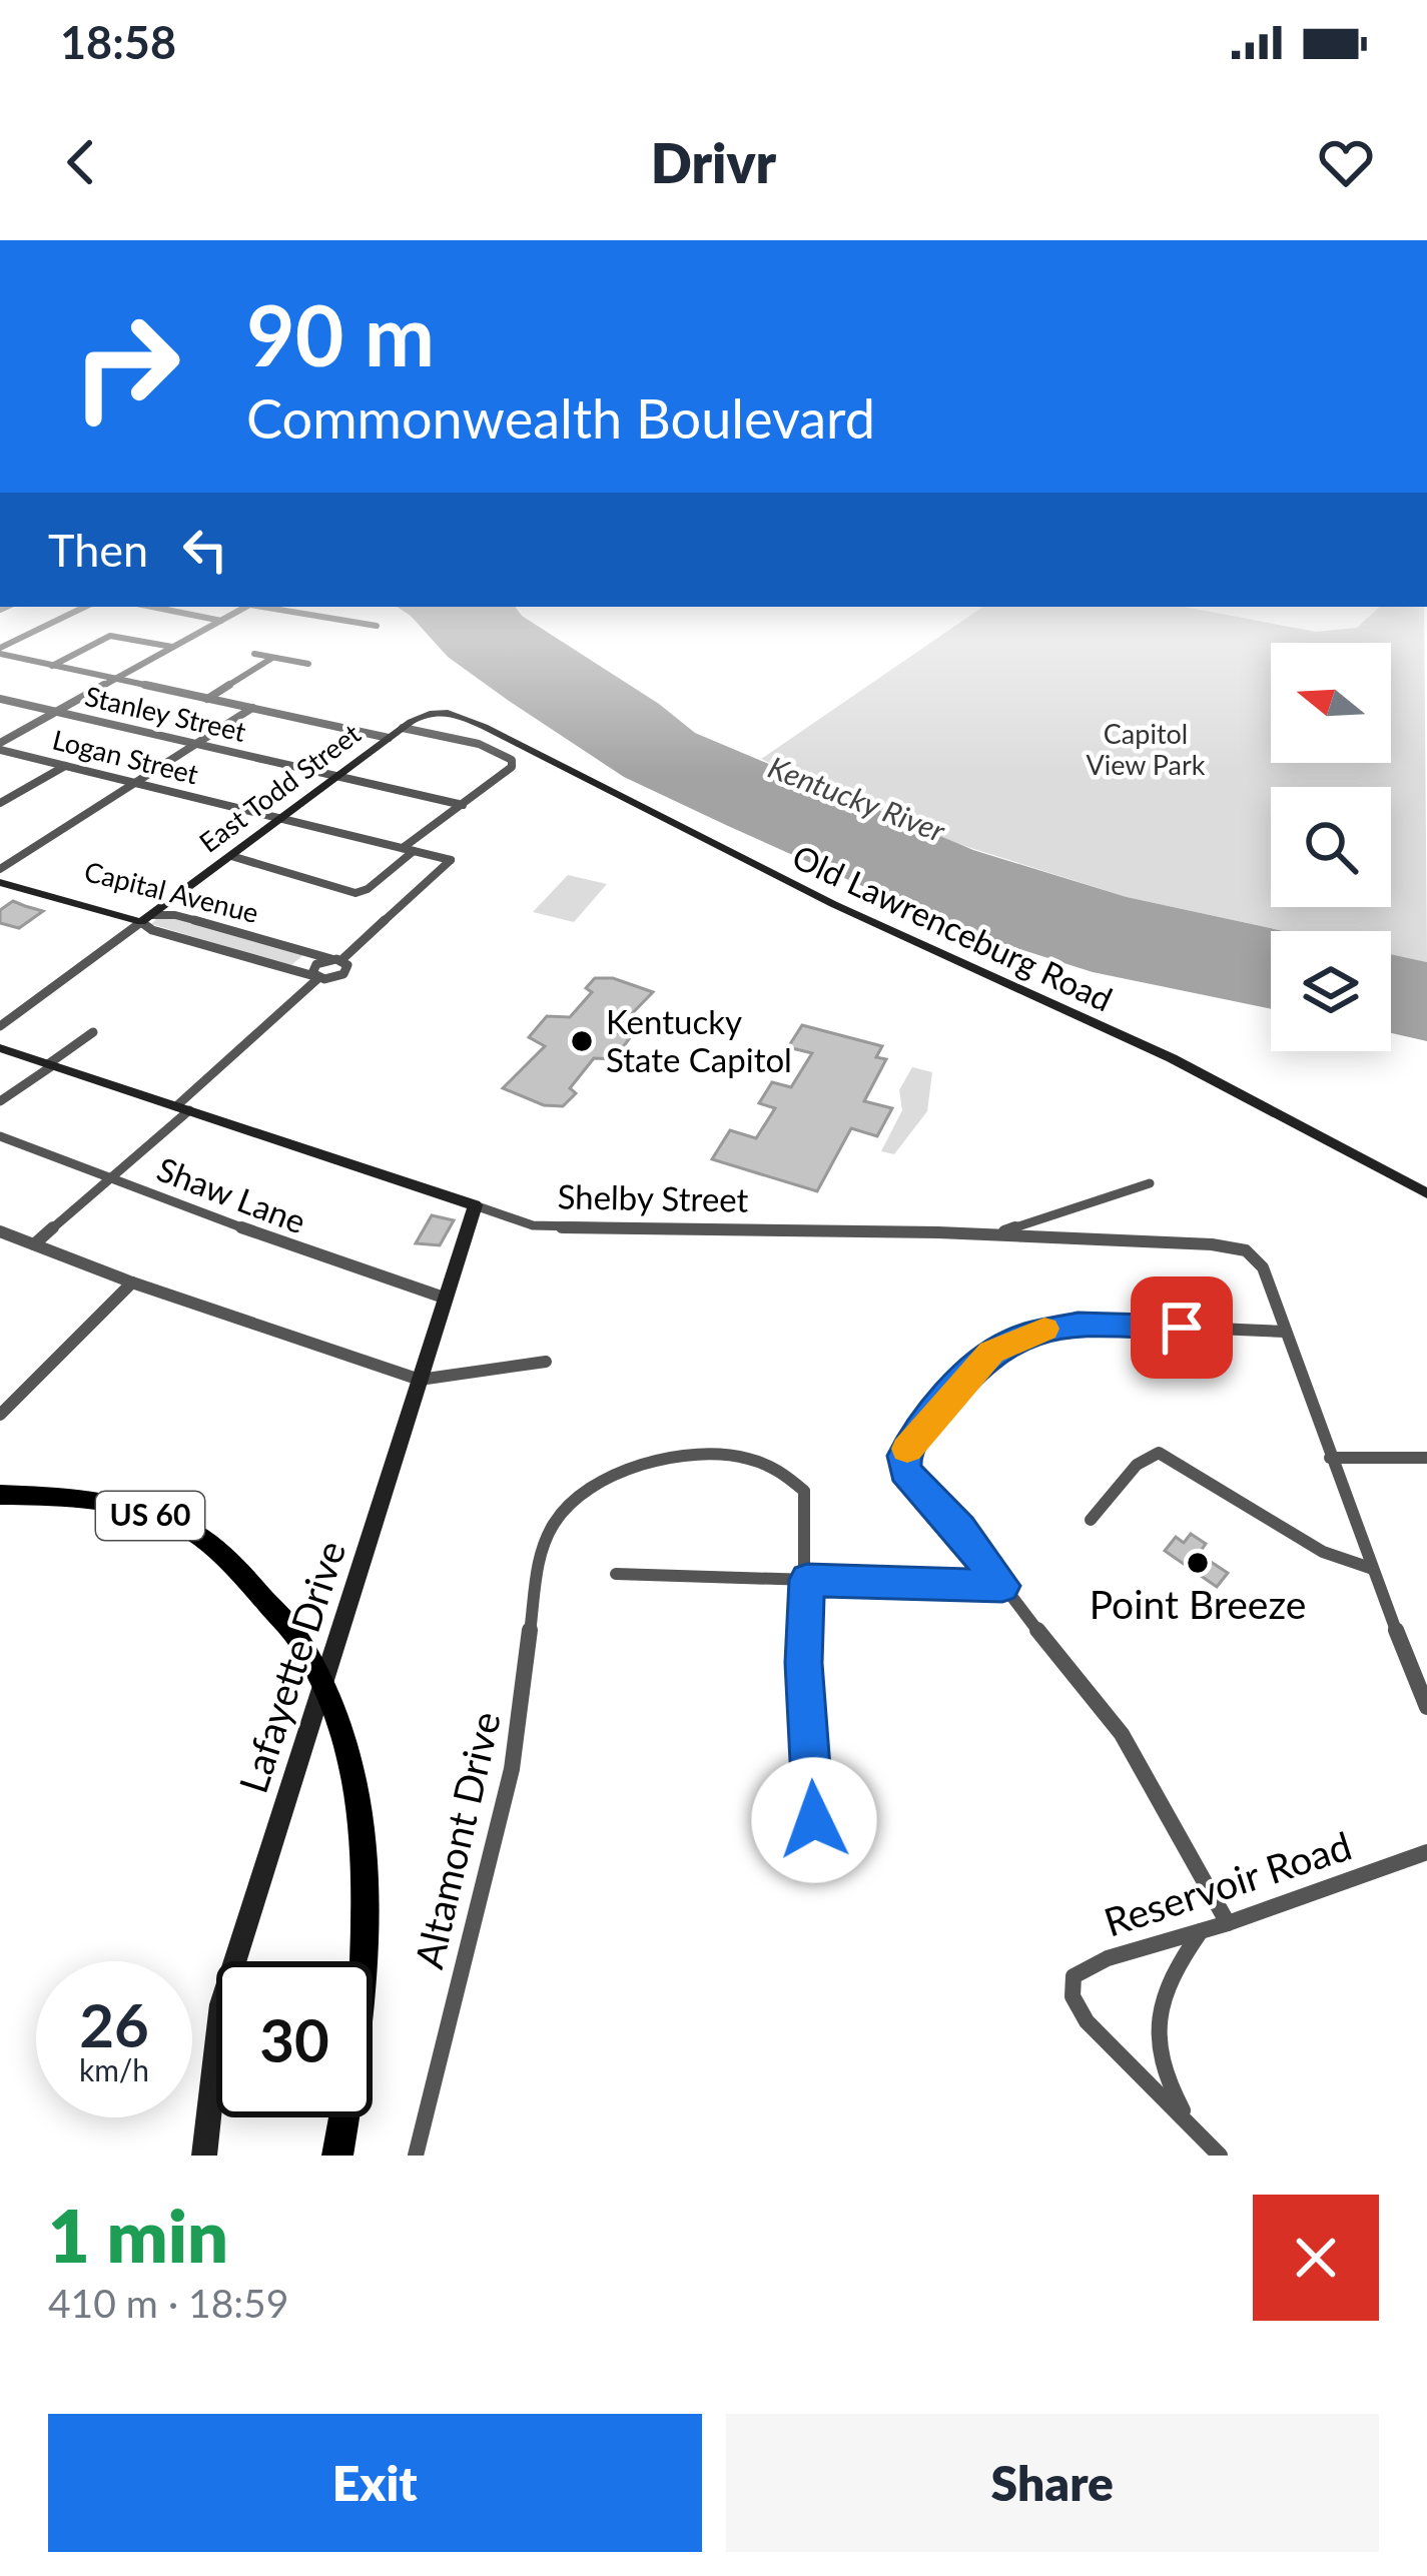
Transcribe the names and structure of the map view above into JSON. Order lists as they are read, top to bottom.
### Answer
{
  "streets": {
    "main road": [
      "East Todd Street",
      "Capital Avenue",
      "Old Lawrenceburg Road",
      "Shelby Street",
      "US 60",
      "Lafayette Drive"
    ],
    "street": [
      "Stanley Street",
      "Logan Street",
      "Shaw Lane",
      "Altamont Drive",
      "Reservoir Road"
    ]
  },
  "crossings": [
    ["Stanley Street", "East Todd Street"],
    ["Logan Street", "East Todd Street"],
    ["Logan Street", "Capital Avenue"],
    ["East Todd Street", "Capital Avenue"],
    ["East Todd Street", "Old Lawrenceburg Road"],
    ["Shaw Lane", "Lafayette Drive"],
    ["Shelby Street", "Lafayette Drive"]
  ],
  "water": ["Kentucky River"],
  "parks": ["Capitol View Park"],
  "places": ["Kentucky State Capitol", "Point Breeze"],
  "north": "left",
  "page": {
    "status": "18:58",
    "header": "Drivr",
    "turn": ["90 m", "Commonwealth Boulevard"],
    "then": "Then",
    "speed": "26 km/h",
    "limit": "30",
    "heading": ["1 min", "410 m · 18:59"],
    "buttons": ["Exit", "Share"]
  }
}
